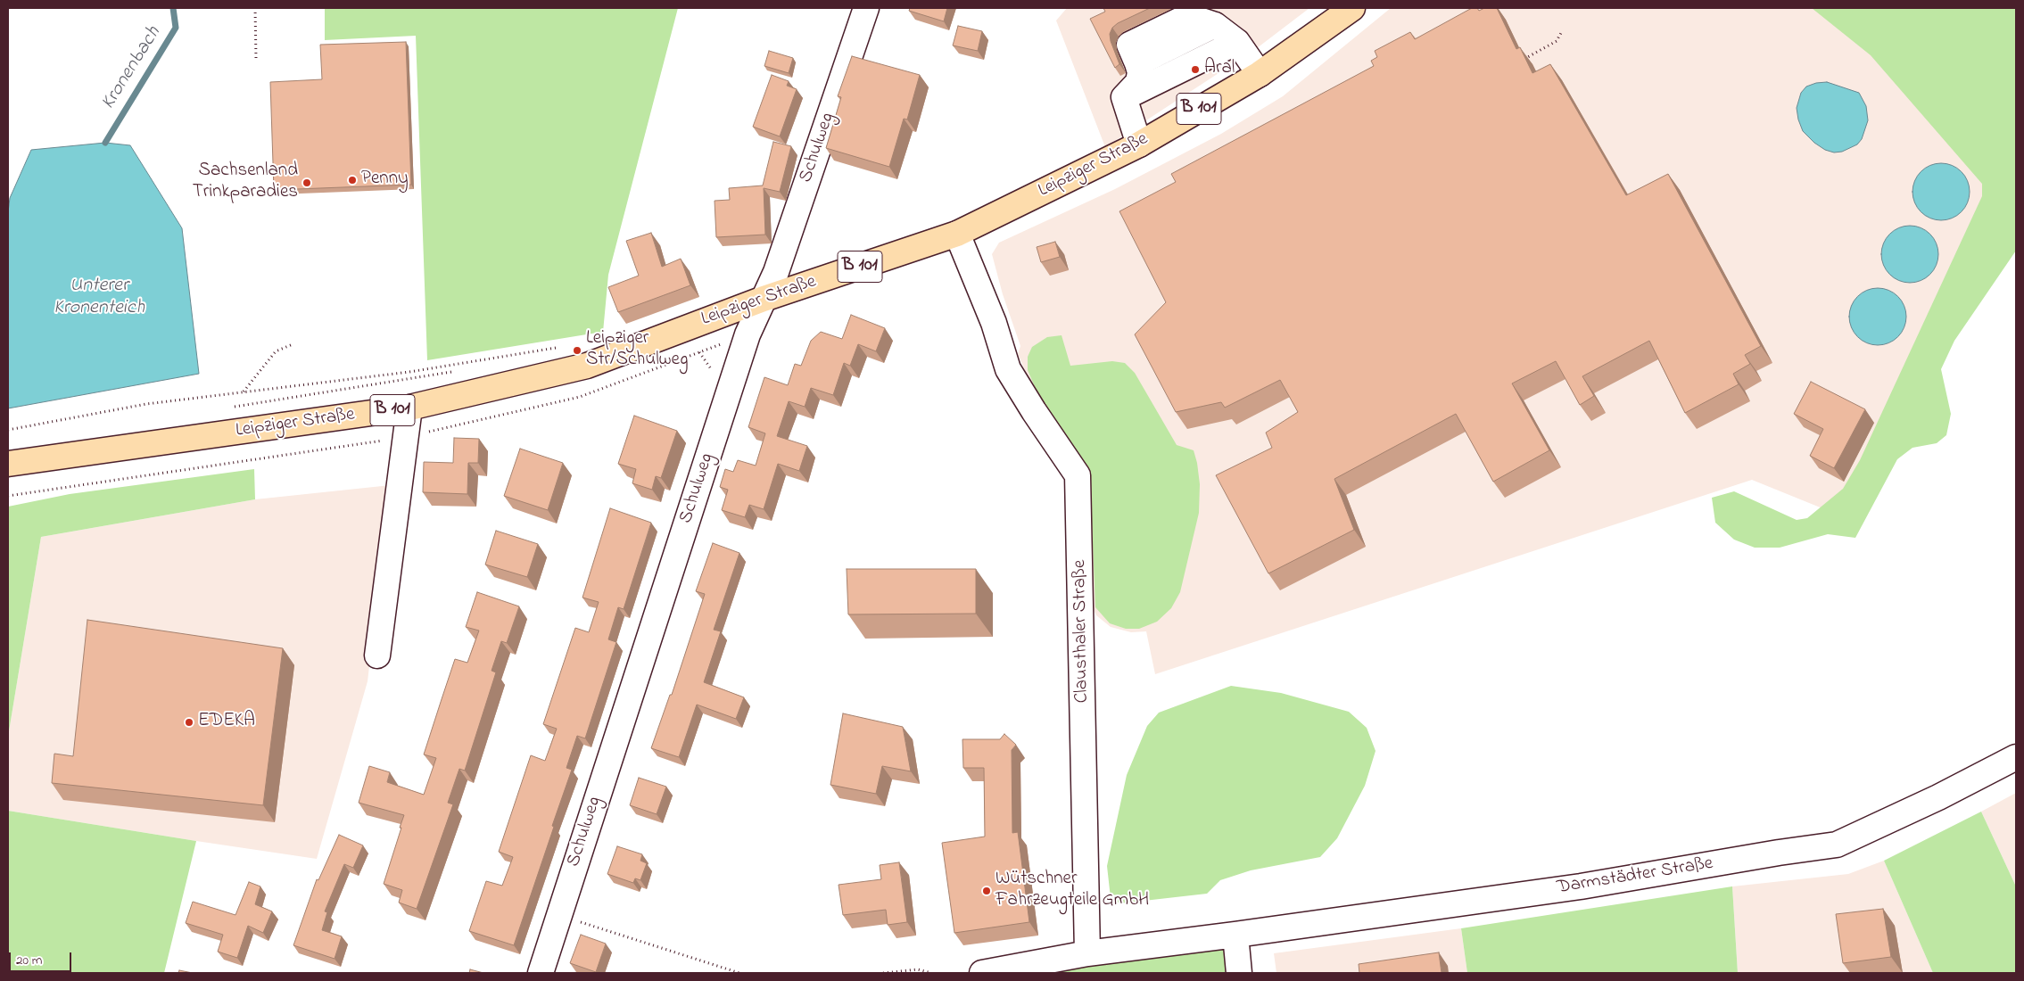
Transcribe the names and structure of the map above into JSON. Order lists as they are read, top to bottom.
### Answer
{
  "streets": {
    "main road": ["B 101", "Leipziger Straße"],
    "street": ["Schulweg", "Clausthaler Straße", "Darmstädter Straße"]
  },
  "crossings": [
    ["Schulweg", "Leipziger Straße"],
    ["Leipziger Straße", "Clausthaler Straße"],
    ["Clausthaler Straße", "Darmstädter Straße"]
  ],
  "water": ["Kronenbach", "Unterer Kronenteich"],
  "places": [
    "Aral",
    "Penny",
    "Sachsenland Trinkparadies",
    "Leipziger Str/Schulweg",
    "EDEKA",
    "Wütschner Fahrzeugteile GmbH"
  ],
  "scale_bar": "20 m"
}
